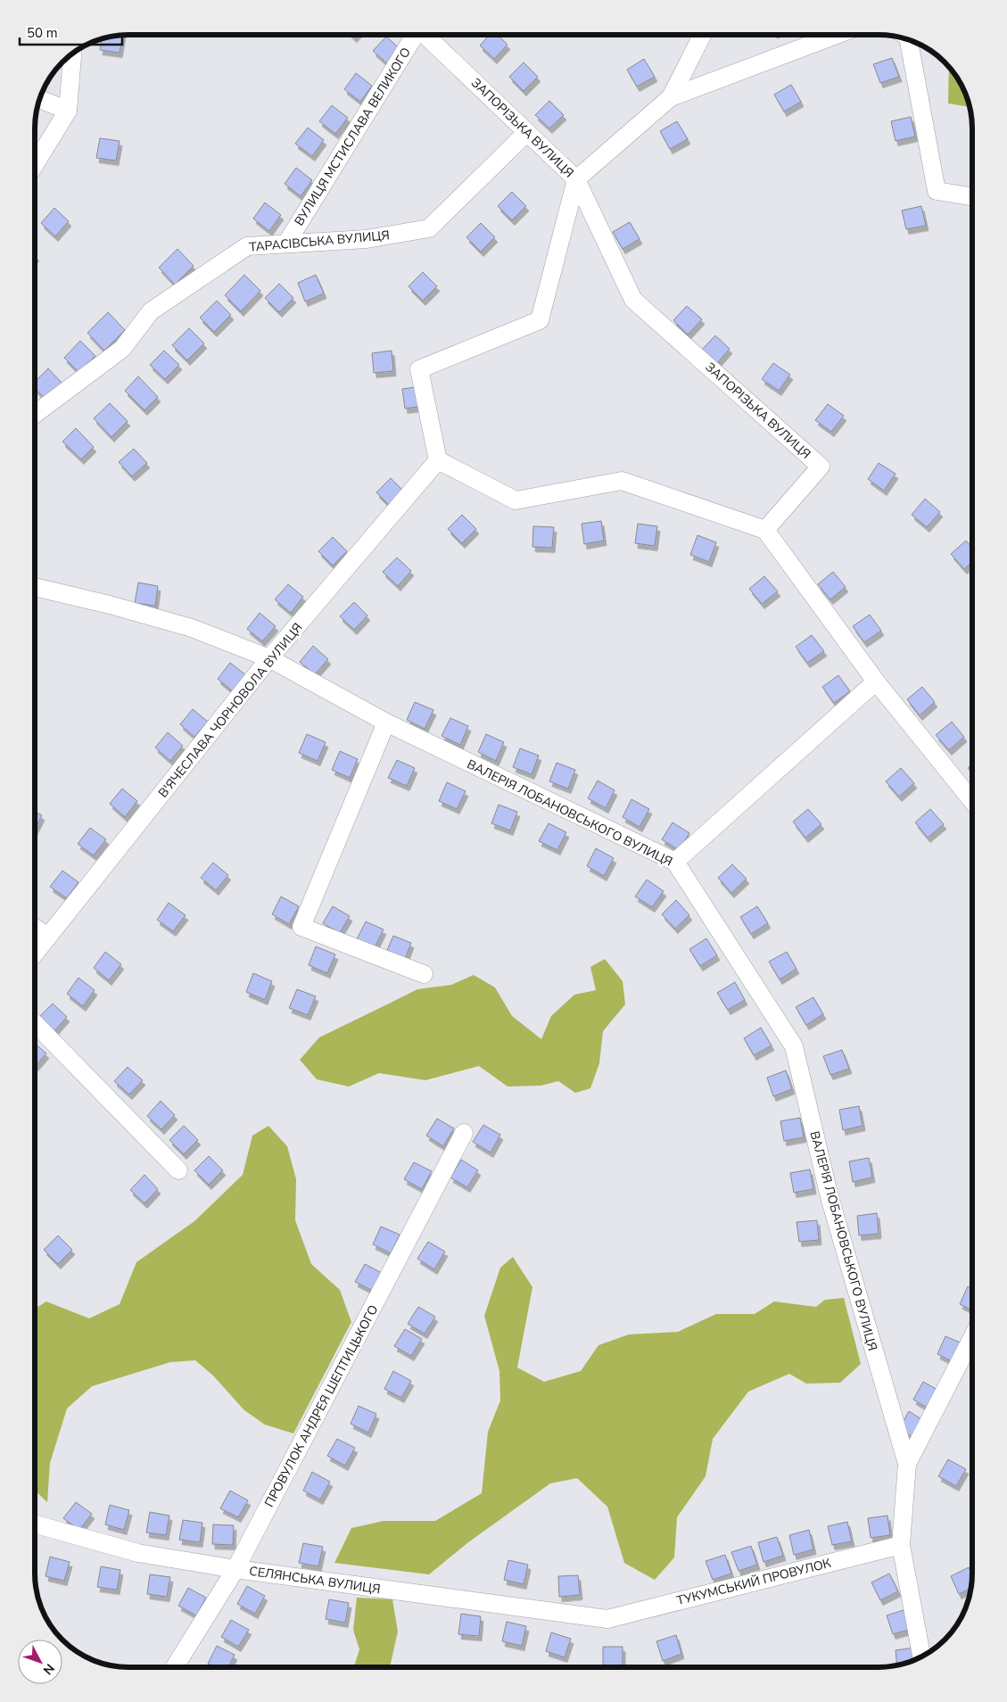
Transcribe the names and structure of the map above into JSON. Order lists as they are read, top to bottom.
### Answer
{
  "streets": {
    "street": [
      "ЗАПОРІЗЬКА ВУЛИЦЯ",
      "ВУЛИЦЯ МСТИСЛАВА ВЕЛИКОГО",
      "ТАРАСІВСЬКА ВУЛИЦЯ",
      "В'ЯЧЕСЛАВА ЧОРНОВОЛА ВУЛИЦЯ",
      "ВАЛЕРІЯ ЛОБАНОВСЬКОГО ВУЛИЦЯ",
      "ПРОВУЛОК АНДРЕЯ ШЕПТИЦЬКОГО",
      "СЕЛЯНСЬКА ВУЛИЦЯ",
      "ТУКУМСЬКИЙ ПРОВУЛОК"
    ]
  },
  "crossings": [
    ["ЗАПОРІЗЬКА ВУЛИЦЯ", "ТАРАСІВСЬКА ВУЛИЦЯ"],
    ["ВУЛИЦЯ МСТИСЛАВА ВЕЛИКОГО", "ТАРАСІВСЬКА ВУЛИЦЯ"],
    ["В'ЯЧЕСЛАВА ЧОРНОВОЛА ВУЛИЦЯ", "ВАЛЕРІЯ ЛОБАНОВСЬКОГО ВУЛИЦЯ"],
    ["ПРОВУЛОК АНДРЕЯ ШЕПТИЦЬКОГО", "СЕЛЯНСЬКА ВУЛИЦЯ"],
    ["СЕЛЯНСЬКА ВУЛИЦЯ", "ТУКУМСЬКИЙ ПРОВУЛОК"]
  ],
  "scale_bar": "50 m",
  "north": "bottom right"
}
